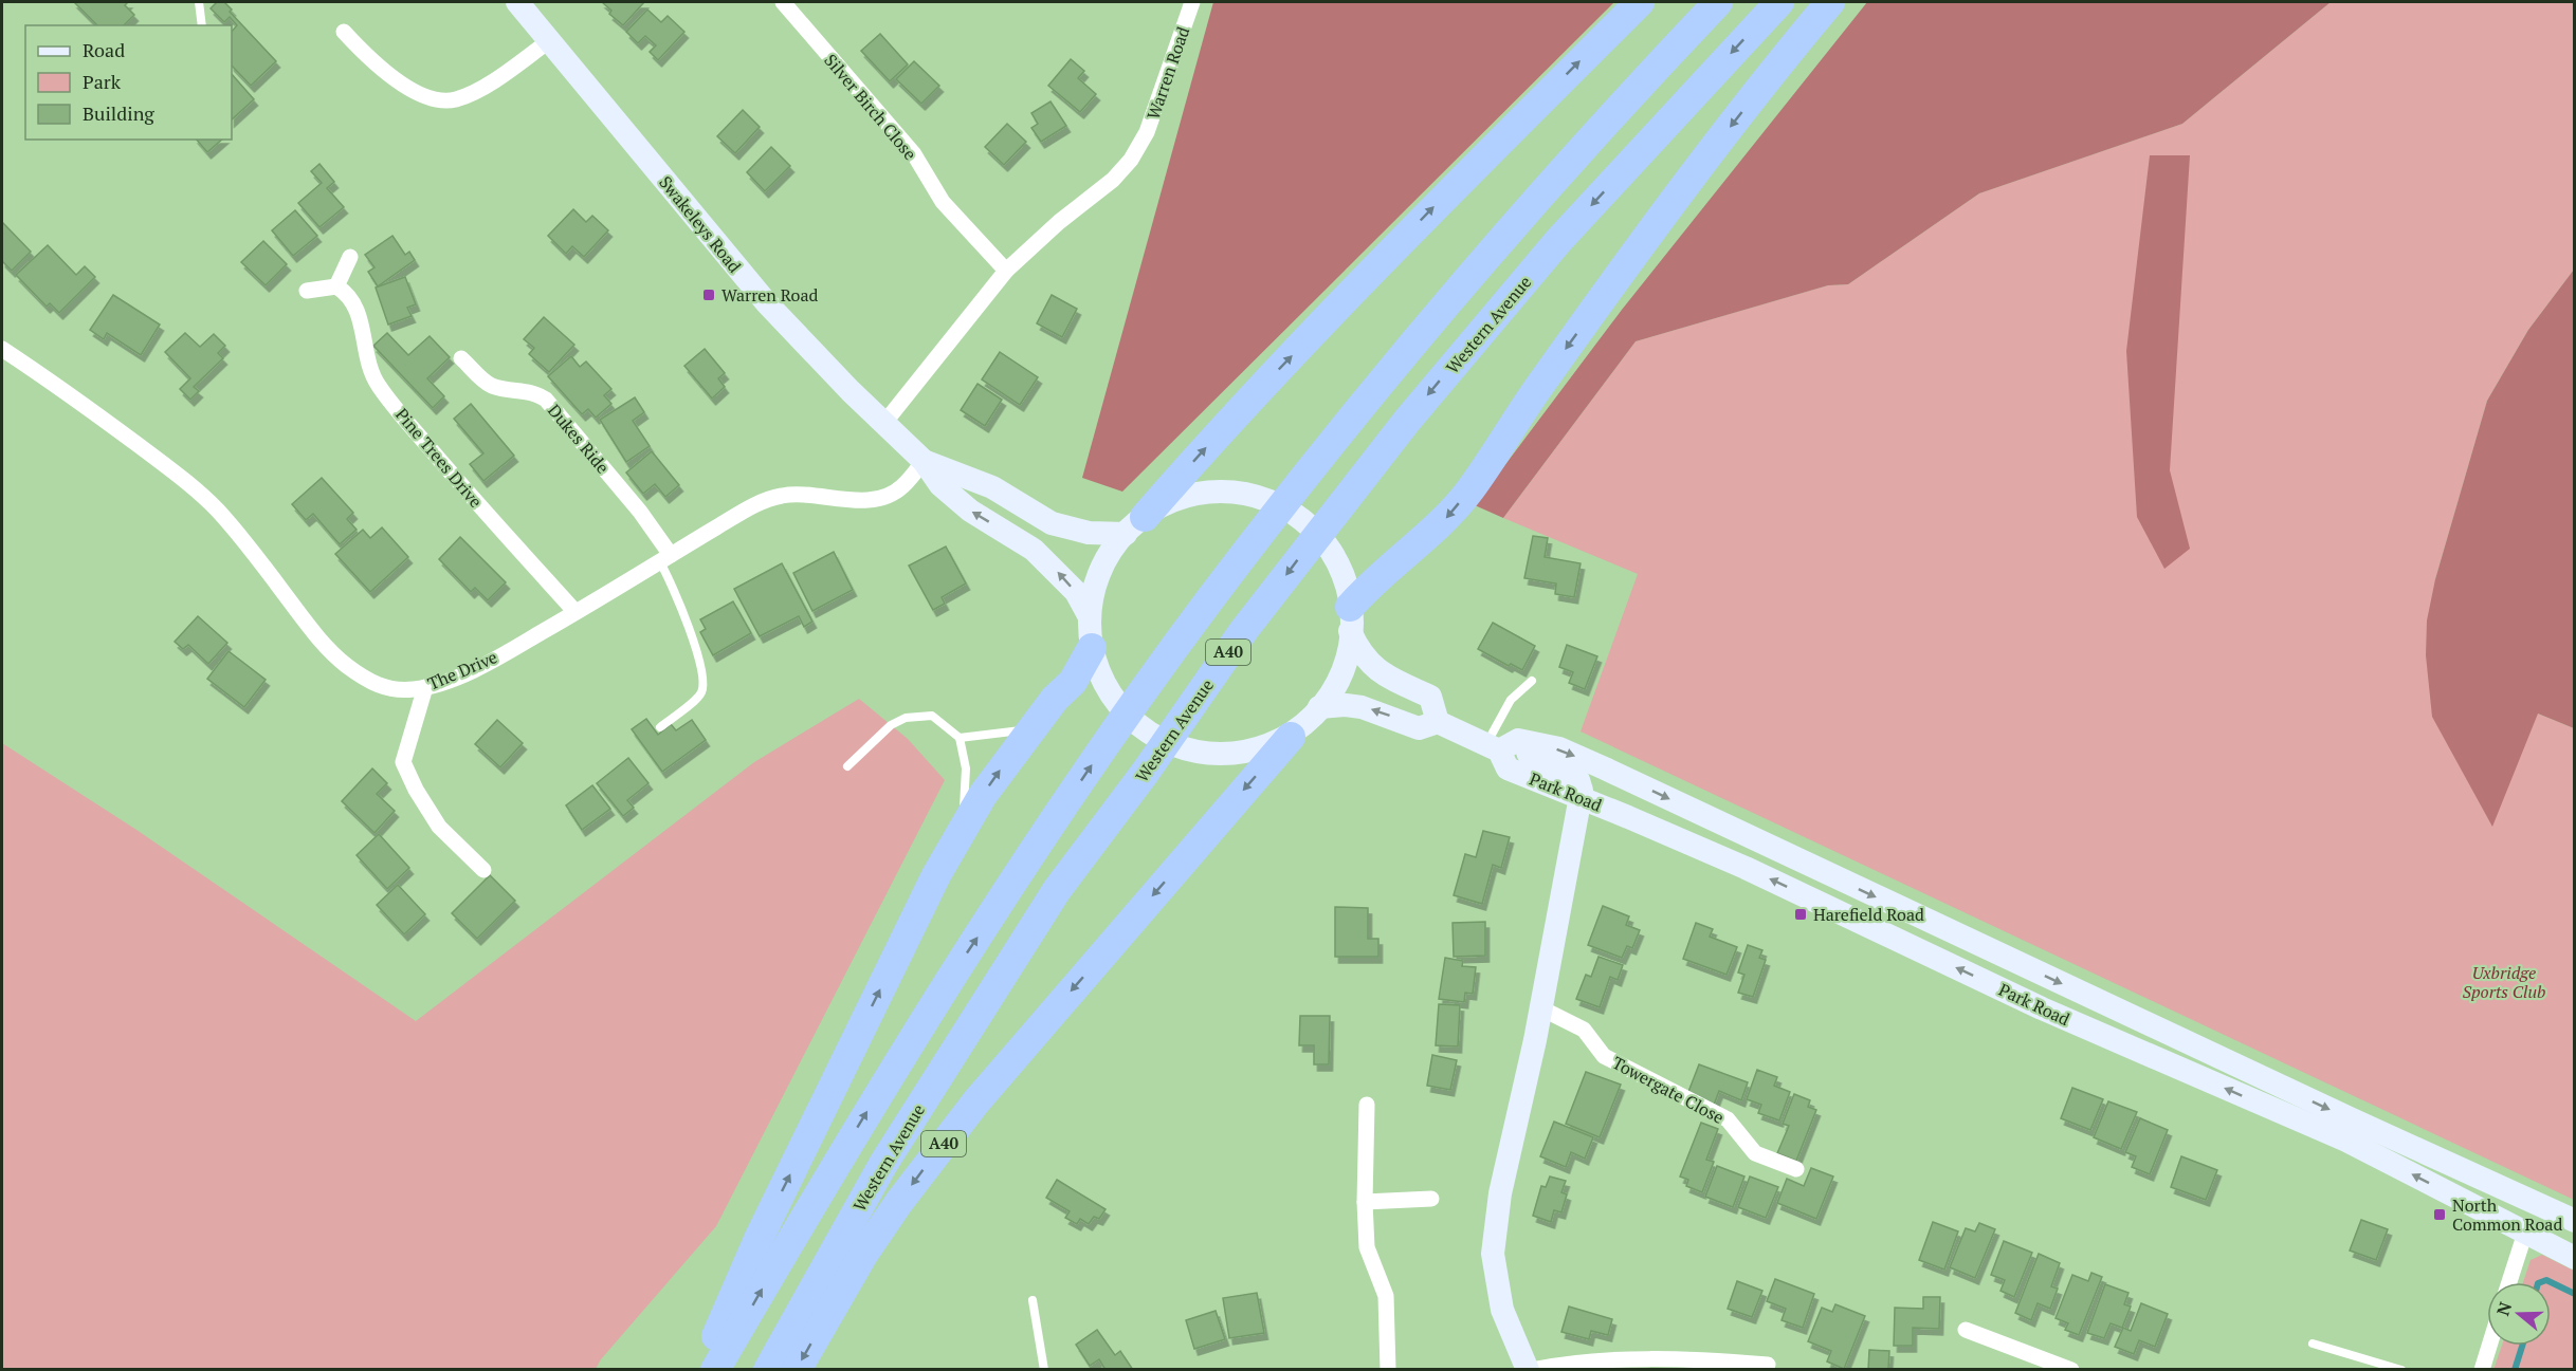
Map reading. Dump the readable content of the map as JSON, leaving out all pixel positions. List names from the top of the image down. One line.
{"streets":{"highway":["Western Avenue","A40"],"main road":["Swakeleys Road","Park Road"],"street":["Warren Road","Silver Birch Close","Dukes Ride","Pine Trees Drive","The Drive","Towergate Close"]},"crossings":[["Warren Road","Silver Birch Close"],["Warren Road","Swakeleys Road"],["Swakeleys Road","The Drive"],["Dukes Ride","The Drive"],["Pine Trees Drive","The Drive"]],"parks":["Uxbridge Sports Club"],"places":{"transit":["Warren Road","Harefield Road","North Common Road"]},"legend":["Road","Park","Building"],"north":"left"}
